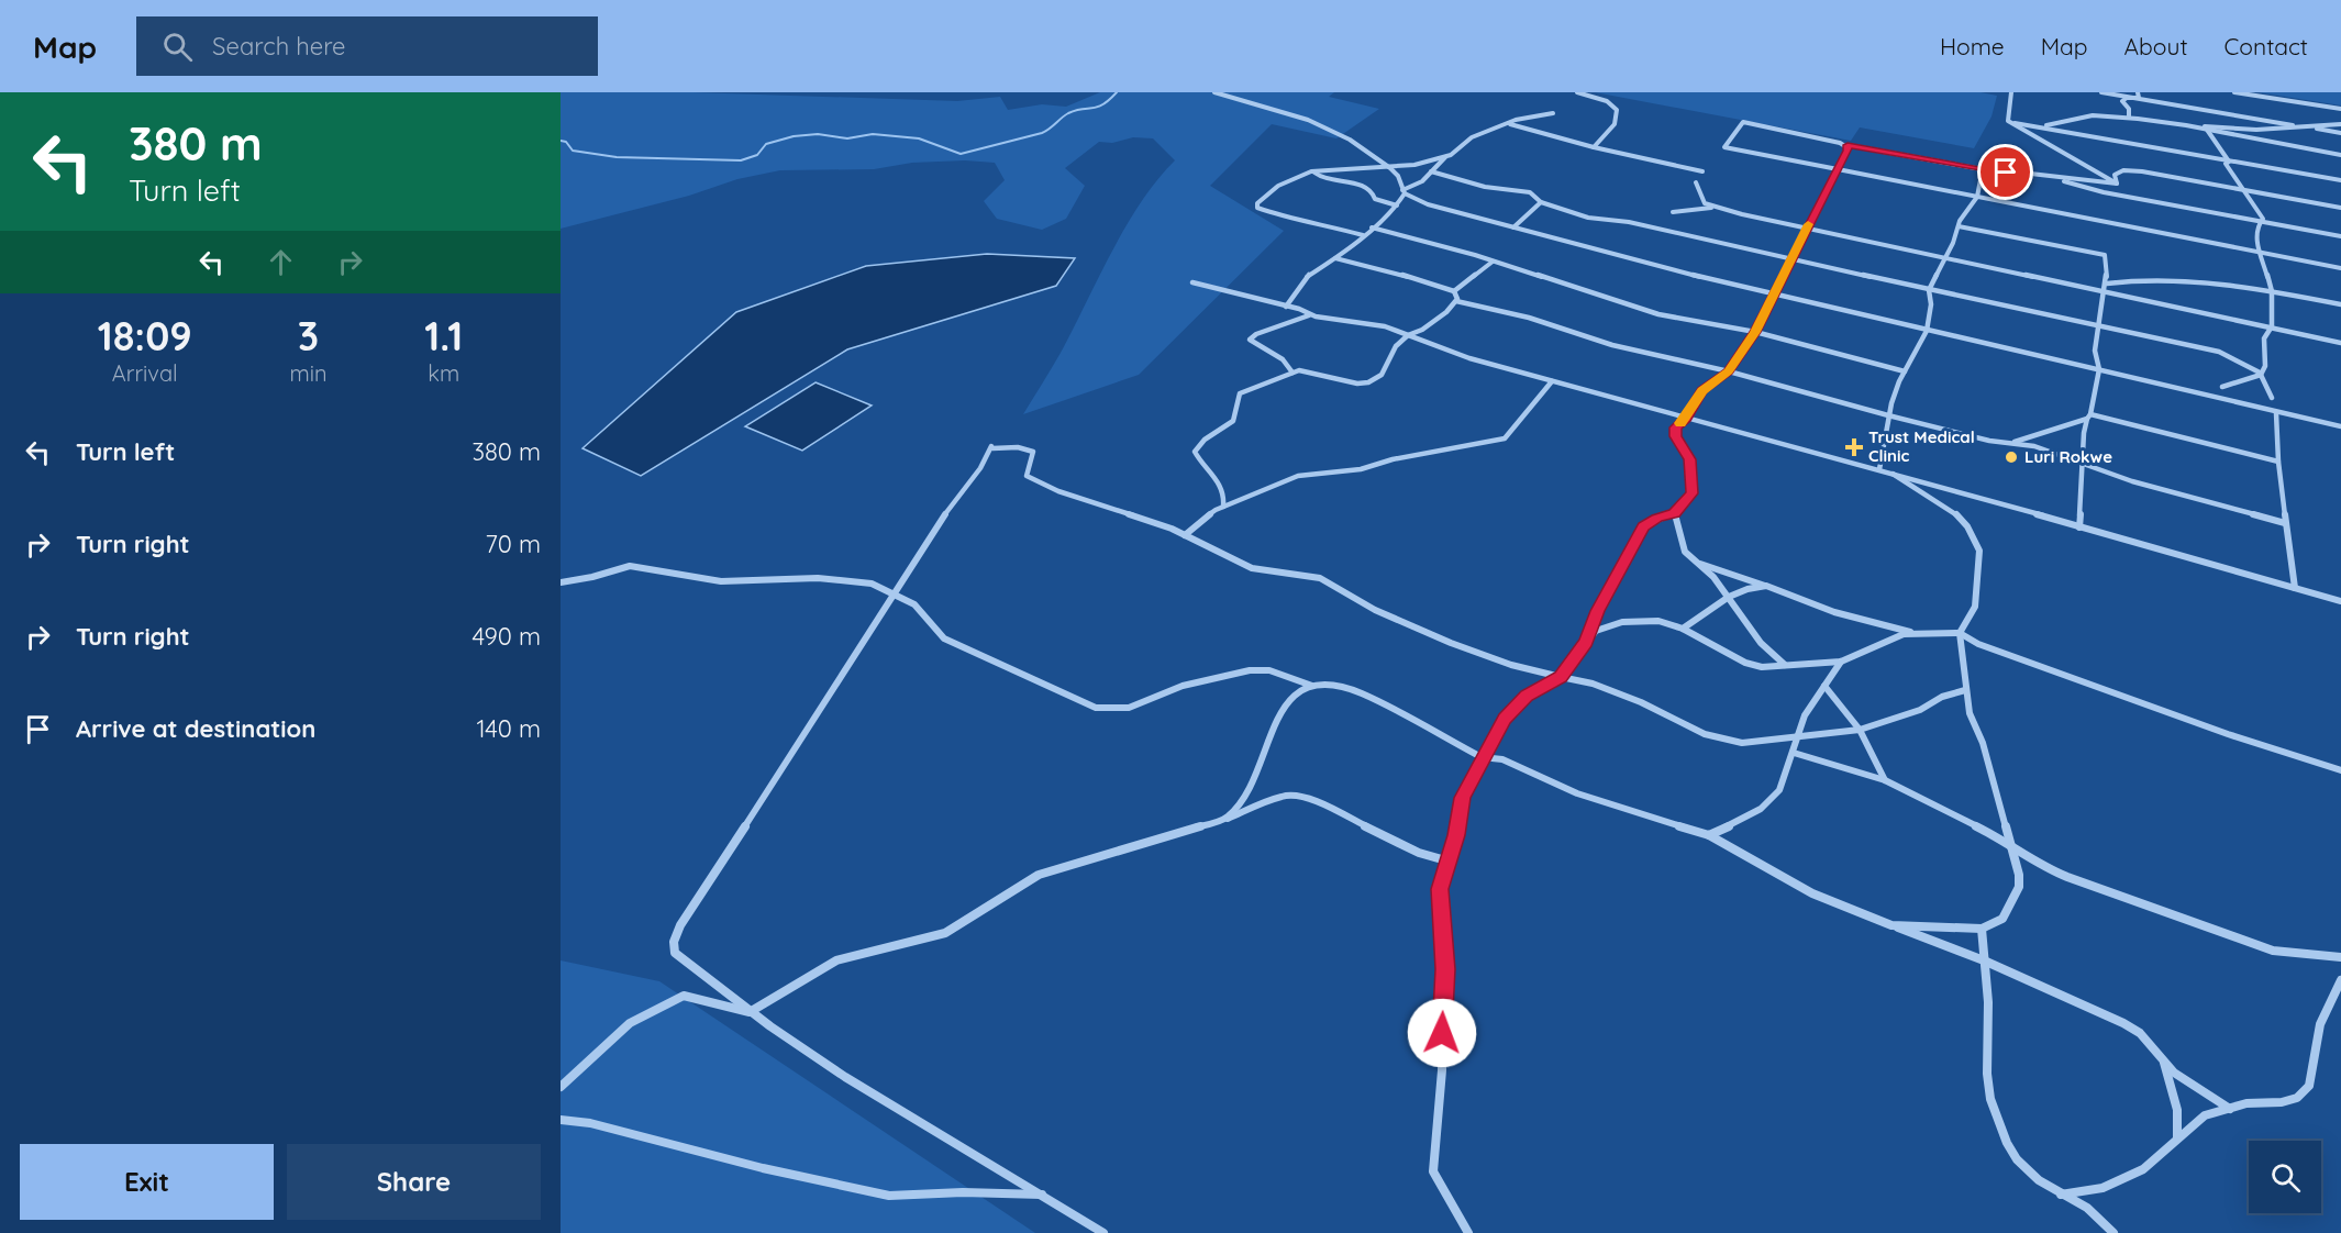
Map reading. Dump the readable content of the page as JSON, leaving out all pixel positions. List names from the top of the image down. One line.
{"places":{"health":["Trust Medical Clinic"],"other":["Luri Rokwe"]},"page":{"header":"Map","search":"Search here","nav":["Home","Map","About","Contact"],"turn":["380 m","Turn left"],"eta":["18:09","Arrival","3","min","1.1","km"],"list":[{"name":"Turn left","value":"380 m"},{"name":"Turn right","value":"70 m"},{"name":"Turn right","value":"490 m"},{"name":"Arrive at destination","value":"140 m"}],"buttons":["Exit","Share"]}}
